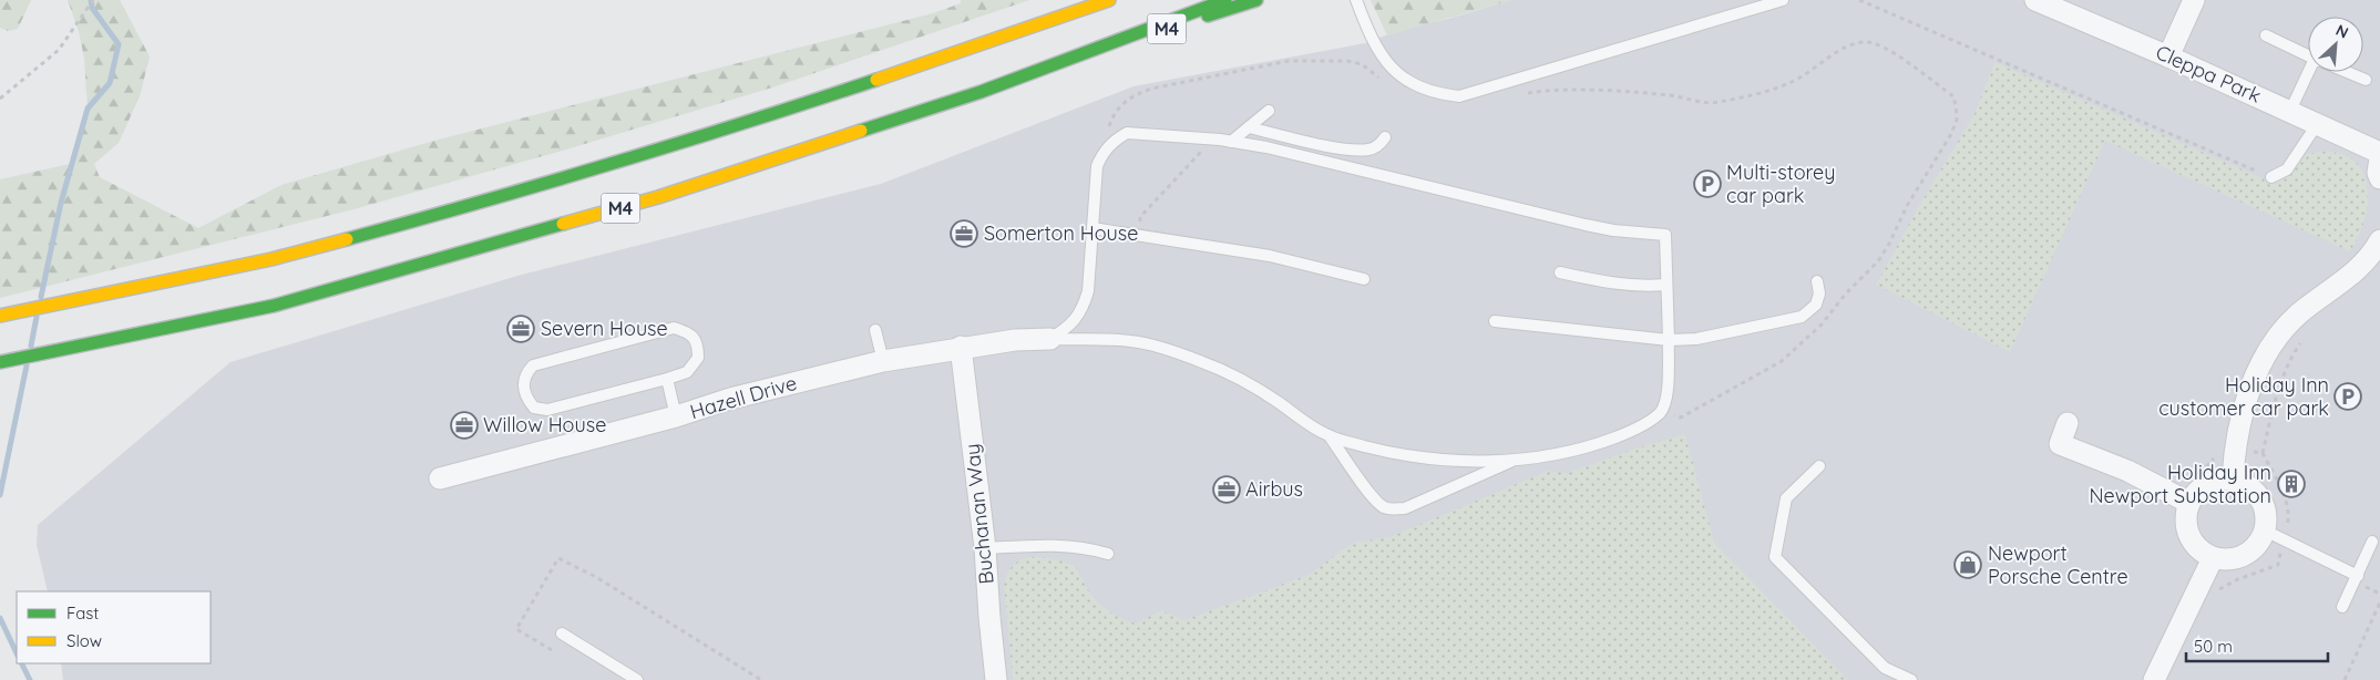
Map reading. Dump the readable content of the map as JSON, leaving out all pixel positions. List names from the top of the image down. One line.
{"streets":{"highway":["M4"],"street":["Cleppa Park","Hazell Drive","Buchanan Way"]},"crossings":[["Hazell Drive","Buchanan Way"]],"places":{"parking":["Multi-storey car park","Holiday Inn customer car park"],"office":["Somerton House","Severn House","Willow House","Airbus"],"building":["Holiday Inn Newport Substation"],"shop":["Newport Porsche Centre"]},"legend":["Fast","Slow"],"scale_bar":"50 m","north":"top right"}
